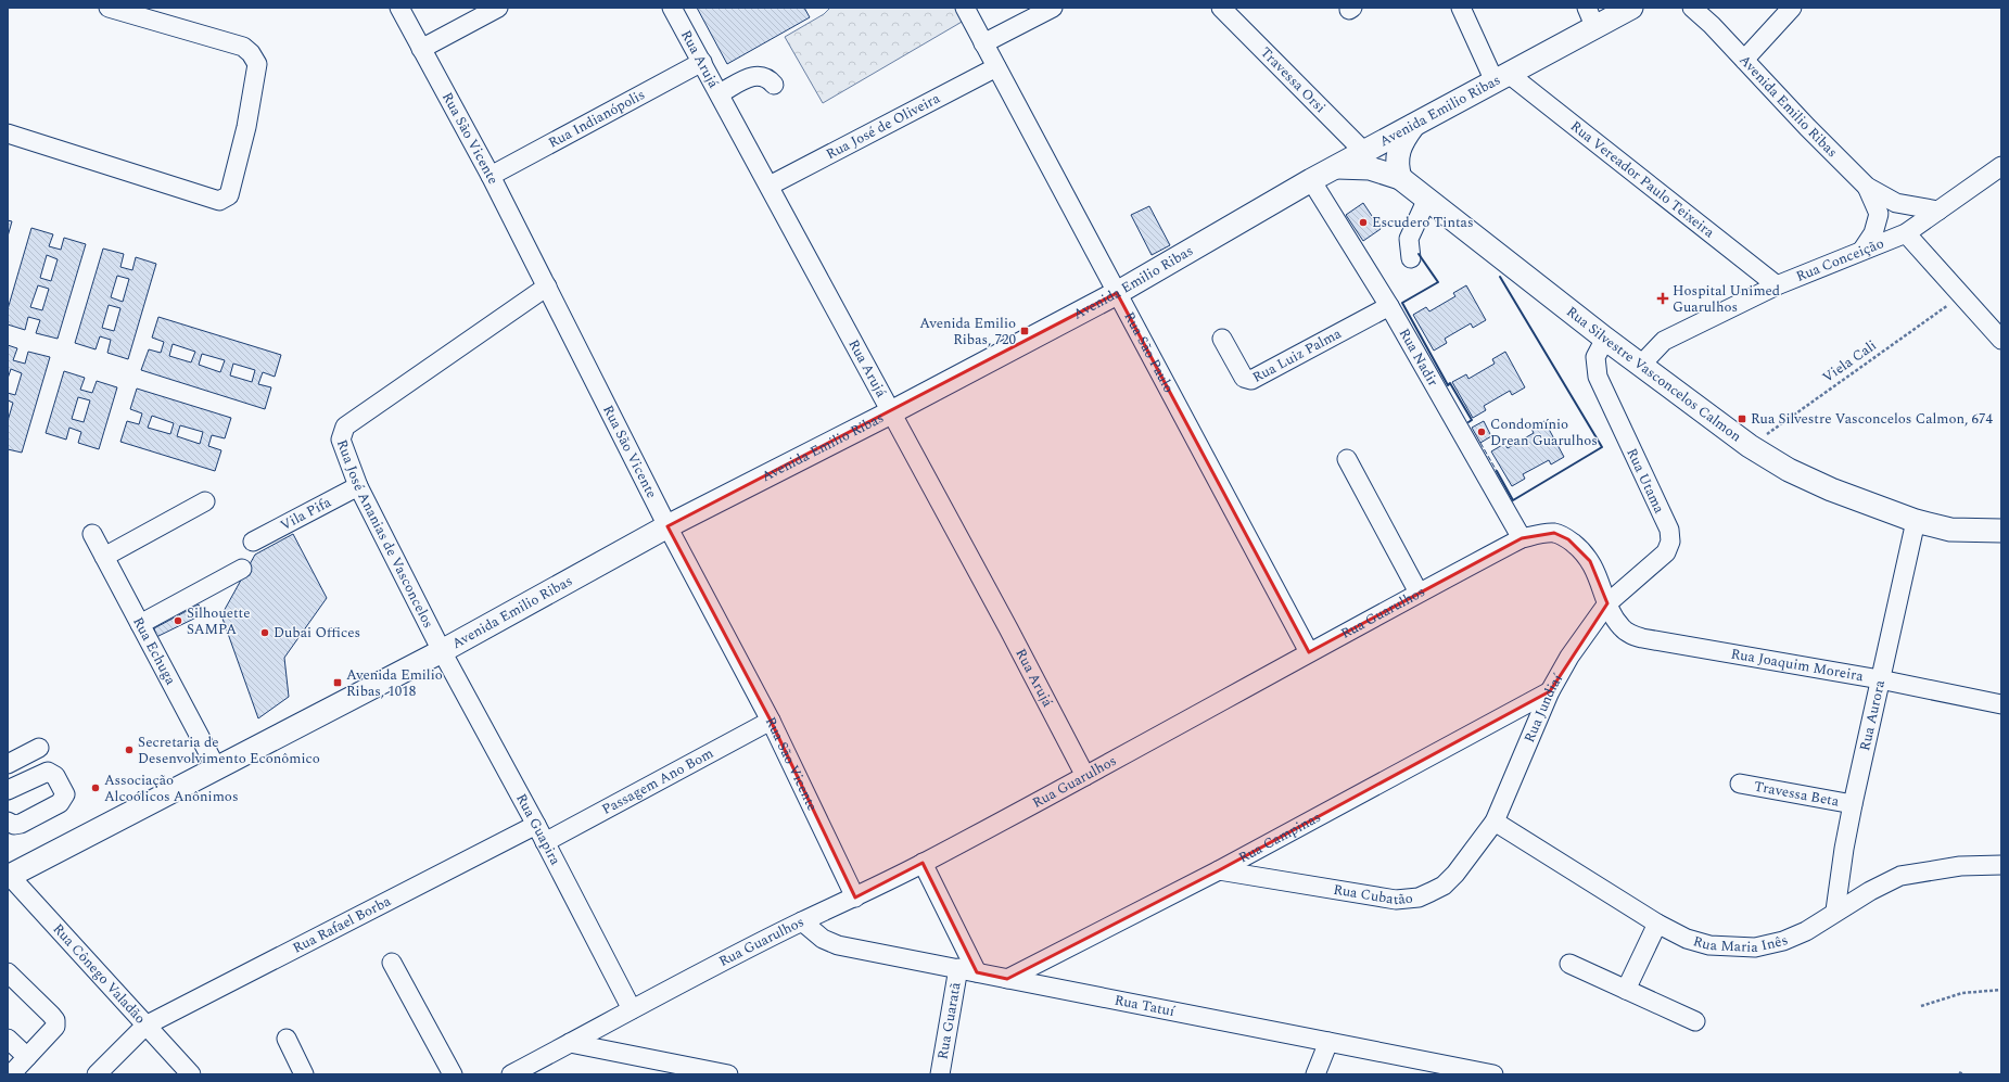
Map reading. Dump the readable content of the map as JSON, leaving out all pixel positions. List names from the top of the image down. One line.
{"streets":{"main road":["Avenida Emilio Ribas","Rua Silvestre Vasconcelos Calmon"],"street":["Rua Arujá","Travessa Orsi","Rua Indianópolis","Rua José de Oliveira","Rua São Vicente","Rua Vereador Paulo Teixeira","Rua Conceição","Rua São Paulo","Rua Luiz Palma","Rua Nadir","Rua Utama","Vila Pifa","Rua José Ananias de Vasconcelos","Rua Guarulhos","Rua Echuga","Rua Joaquim Moreira","Rua Jundiaí","Rua Aurora","Passagem Ano Bom","Travessa Beta","Rua Guapira","Rua Campinas","Rua Cubatão","Rua Rafael Borba","Rua Maria Inês","Rua Cônego Valadão","Rua Tatuí","Rua Guaratã"],"path":["Viela Cali"]},"crossings":[["Rua Arujá","Avenida Emilio Ribas"],["Rua Arujá","Rua Indianópolis"],["Rua Arujá","Rua José de Oliveira"],["Rua Arujá","Rua Guarulhos"],["Travessa Orsi","Avenida Emilio Ribas"],["Avenida Emilio Ribas","Rua São Vicente"],["Avenida Emilio Ribas","Rua Vereador Paulo Teixeira"],["Avenida Emilio Ribas","Rua Conceição"],["Avenida Emilio Ribas","Rua São Paulo"],["Avenida Emilio Ribas","Rua Nadir"],["Avenida Emilio Ribas","Rua Silvestre Vasconcelos Calmon"],["Avenida Emilio Ribas","Rua José Ananias de Vasconcelos"],["Avenida Emilio Ribas","Rua Echuga"],["Avenida Emilio Ribas","Rua Guapira"],["Avenida Emilio Ribas","Rua Cônego Valadão"],["Rua Indianópolis","Rua São Vicente"],["Rua José de Oliveira","Rua São Paulo"],["Rua São Vicente","Rua José Ananias de Vasconcelos"],["Rua São Vicente","Rua Guarulhos"],["Rua São Vicente","Passagem Ano Bom"],["Rua Vereador Paulo Teixeira","Rua Conceição"],["Rua Conceição","Rua Silvestre Vasconcelos Calmon"],["Rua São Paulo","Rua Guarulhos"],["Rua Luiz Palma","Rua Nadir"],["Rua Nadir","Rua Guarulhos"],["Viela Cali","Rua Silvestre Vasconcelos Calmon"],["Rua Silvestre Vasconcelos Calmon","Rua Utama"],["Rua Silvestre Vasconcelos Calmon","Rua Aurora"],["Rua Utama","Rua Guarulhos"],["Rua Utama","Rua Joaquim Moreira"],["Rua Utama","Rua Jundiaí"],["Vila Pifa","Rua José Ananias de Vasconcelos"],["Rua José Ananias de Vasconcelos","Rua Guapira"],["Rua Guarulhos","Rua Joaquim Moreira"],["Rua Guarulhos","Rua Jundiaí"],["Rua Guarulhos","Rua Guapira"],["Rua Guarulhos","Rua Tatuí"],["Rua Joaquim Moreira","Rua Jundiaí"],["Rua Joaquim Moreira","Rua Aurora"],["Rua Jundiaí","Rua Campinas"],["Rua Jundiaí","Rua Cubatão"],["Rua Jundiaí","Rua Maria Inês"],["Rua Aurora","Travessa Beta"],["Rua Aurora","Rua Maria Inês"],["Passagem Ano Bom","Rua Guapira"],["Rua Guapira","Rua Rafael Borba"],["Rua Campinas","Rua Cubatão"],["Rua Campinas","Rua Tatuí"],["Rua Cubatão","Rua Maria Inês"],["Rua Rafael Borba","Rua Cônego Valadão"],["Rua Tatuí","Rua Guaratã"]],"places":{"other":["Escudero Tintas","Condomínio Drean Guarulhos","Silhouette SAMPA","Dubai Offices","Secretaria de Desenvolvimento Econômico","Associação Alcoólicos Anônimos"],"health":["Hospital Unimed Guarulhos"],"transit":["Avenida Emilio Ribas, 720","Rua Silvestre Vasconcelos Calmon, 674","Avenida Emilio Ribas, 1018"]}}
